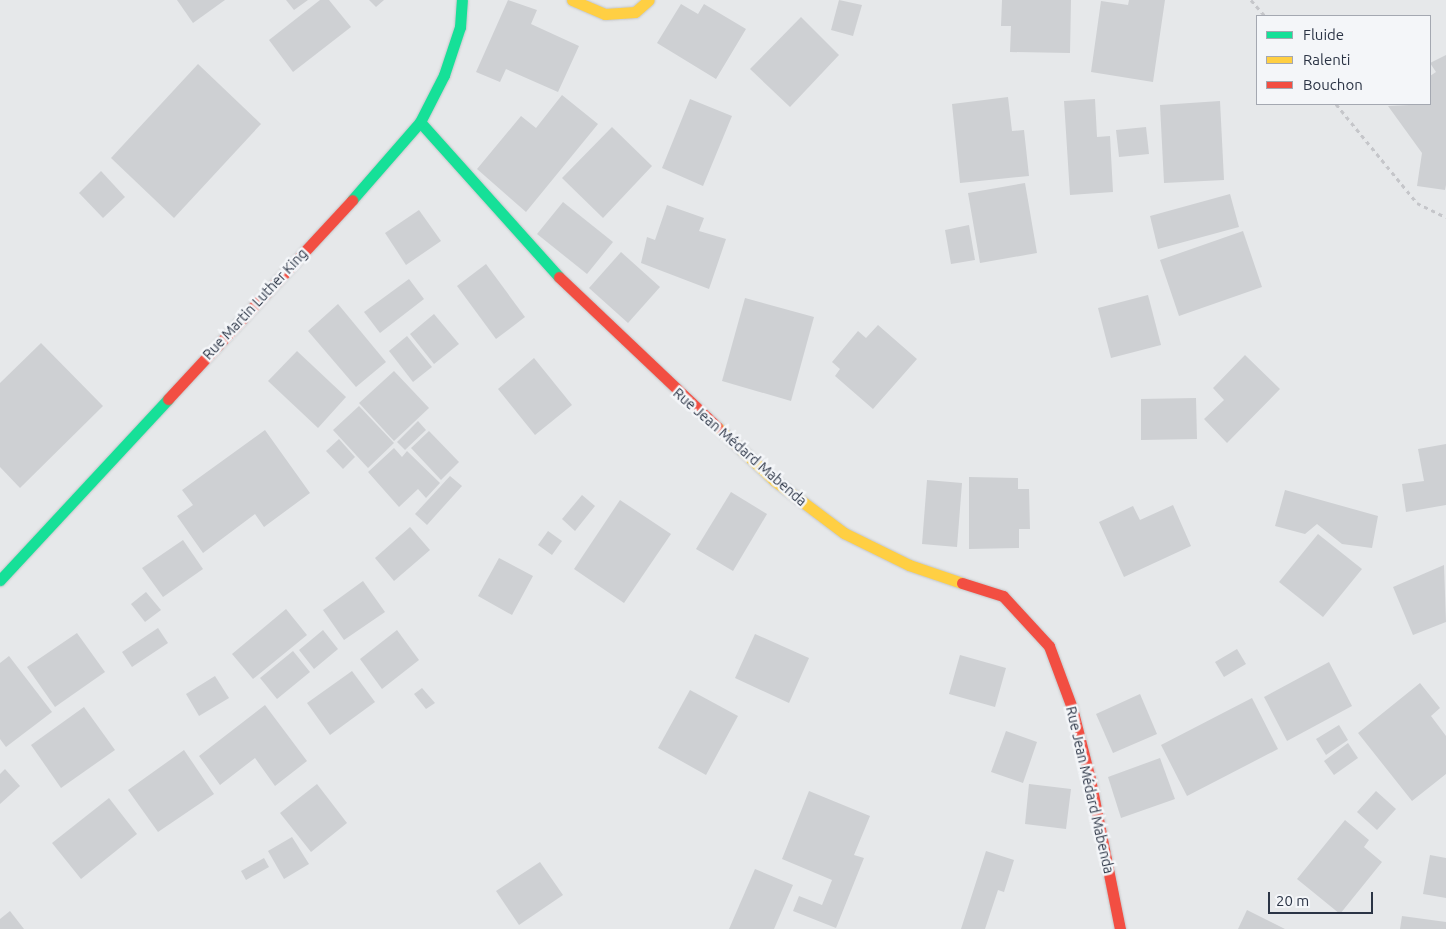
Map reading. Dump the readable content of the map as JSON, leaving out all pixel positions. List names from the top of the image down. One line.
{"streets":{"street":["Rue Martin Luther King","Rue Jean Médard Mabenda"]},"crossings":[["Rue Martin Luther King","Rue Jean Médard Mabenda"]],"legend":["Fluide","Ralenti","Bouchon"],"scale_bar":"20 m"}
